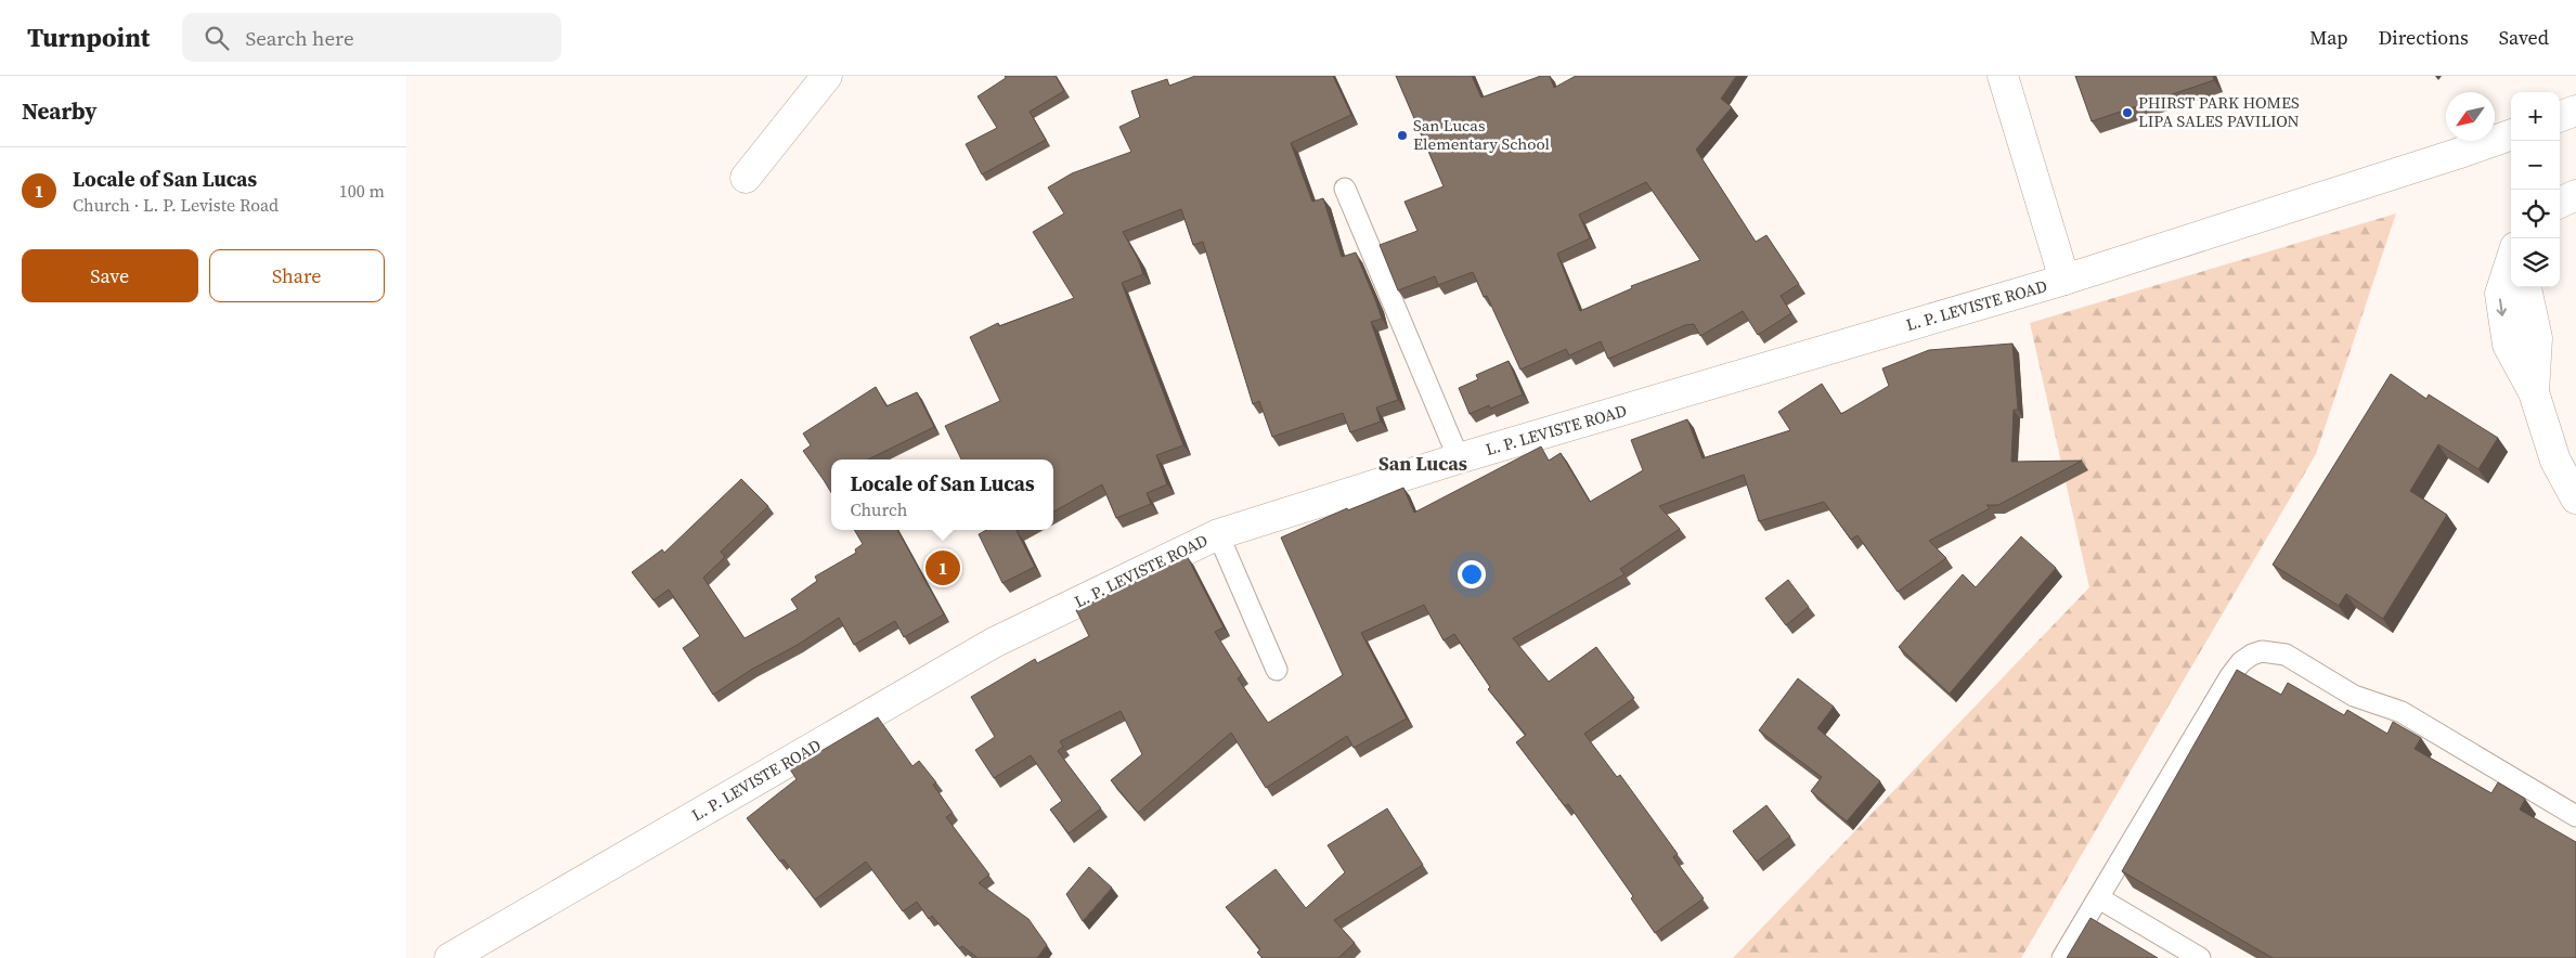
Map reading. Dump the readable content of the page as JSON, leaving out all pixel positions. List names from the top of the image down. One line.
{"streets":{"main road":["L. P. LEVISTE ROAD"]},"districts":["San Lucas"],"places":["PHIRST PARK HOMES LIPA SALES PAVILION","San Lucas Elementary School"],"north":"bottom left","page":{"header":"Turnpoint","search":"Search here","nav":["Map","Directions","Saved"],"heading":"Nearby","map_buttons":["+","−"],"list":[{"mark":"1","name":"Locale of San Lucas","note":"Church · L. P. Leviste Road","value":"100 m"}],"buttons":["Save","Share"],"popup":["Locale of San Lucas","Church"],"pins":"1"}}
